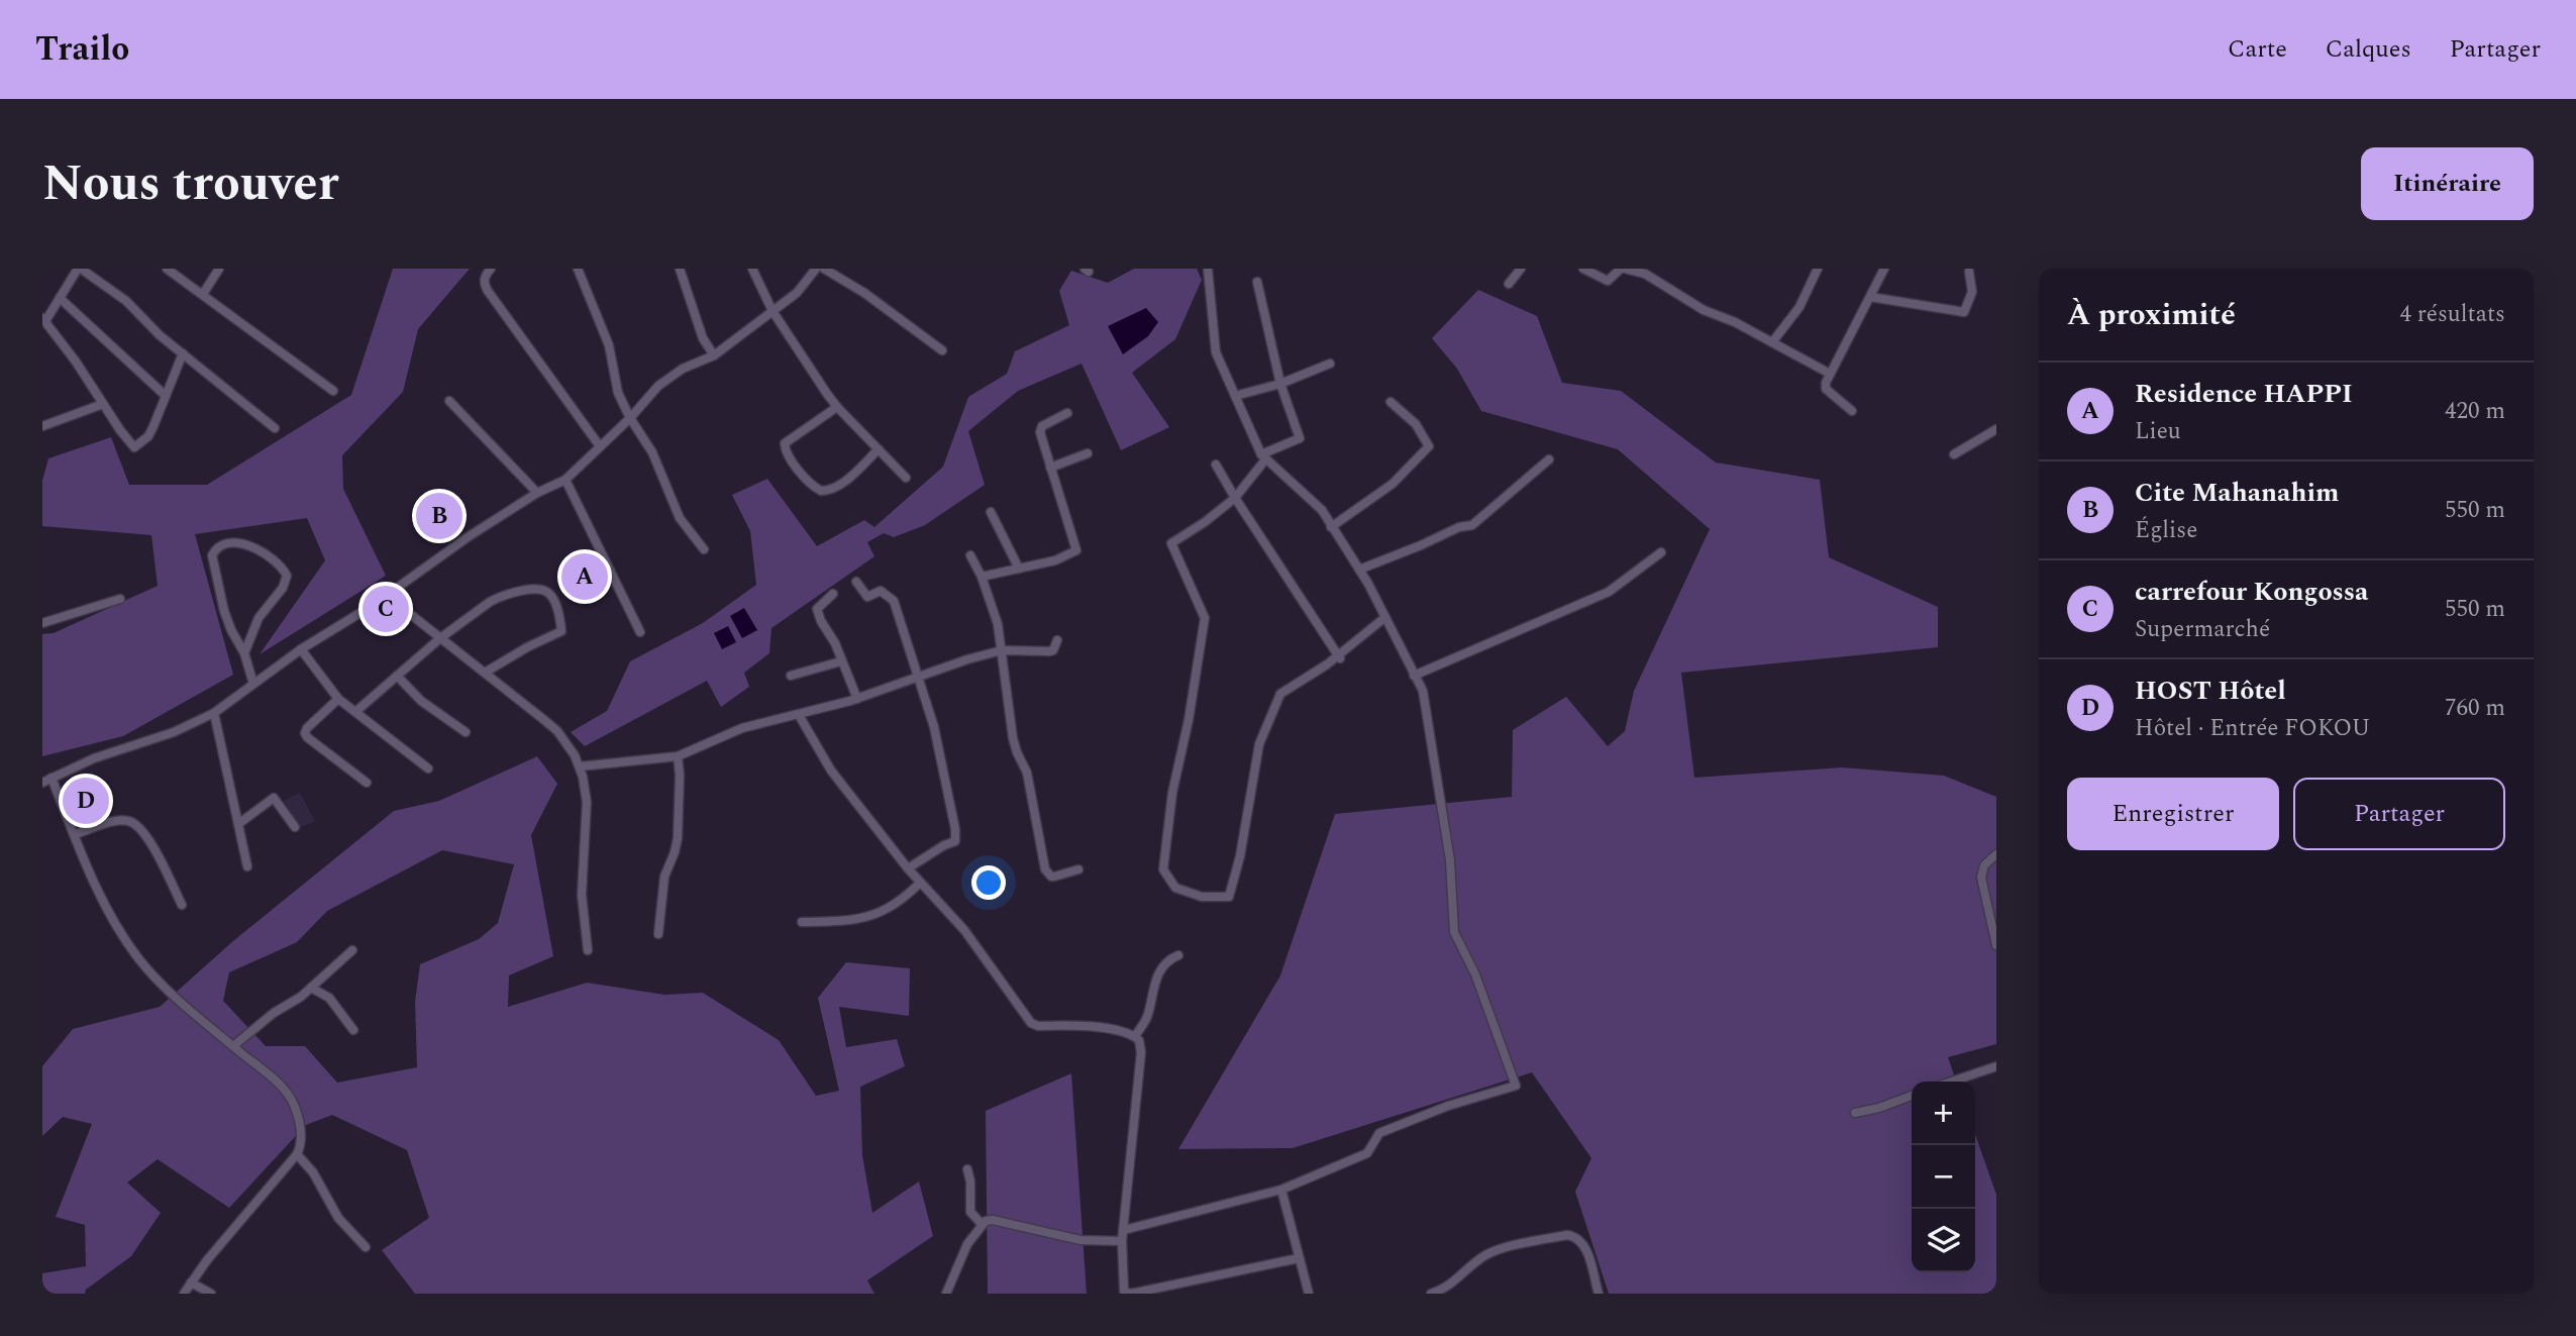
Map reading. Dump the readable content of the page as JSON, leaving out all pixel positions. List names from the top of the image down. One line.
{"page":{"header":"Trailo","nav":["Carte","Calques","Partager"],"title":"Nous trouver","buttons":["Itinéraire",["Enregistrer","Partager"]],"heading":["À proximité","4 résultats"],"list":[{"mark":"A","name":"Residence HAPPI","note":"Lieu","value":"420 m"},{"mark":"B","name":"Cite Mahanahim","note":"Église","value":"550 m"},{"mark":"C","name":"carrefour Kongossa","note":"Supermarché","value":"550 m"},{"mark":"D","name":"HOST Hôtel","note":"Hôtel · Entrée FOKOU","value":"760 m"}],"pins":["B","A","C","D"],"map_buttons":["+","−"]}}
